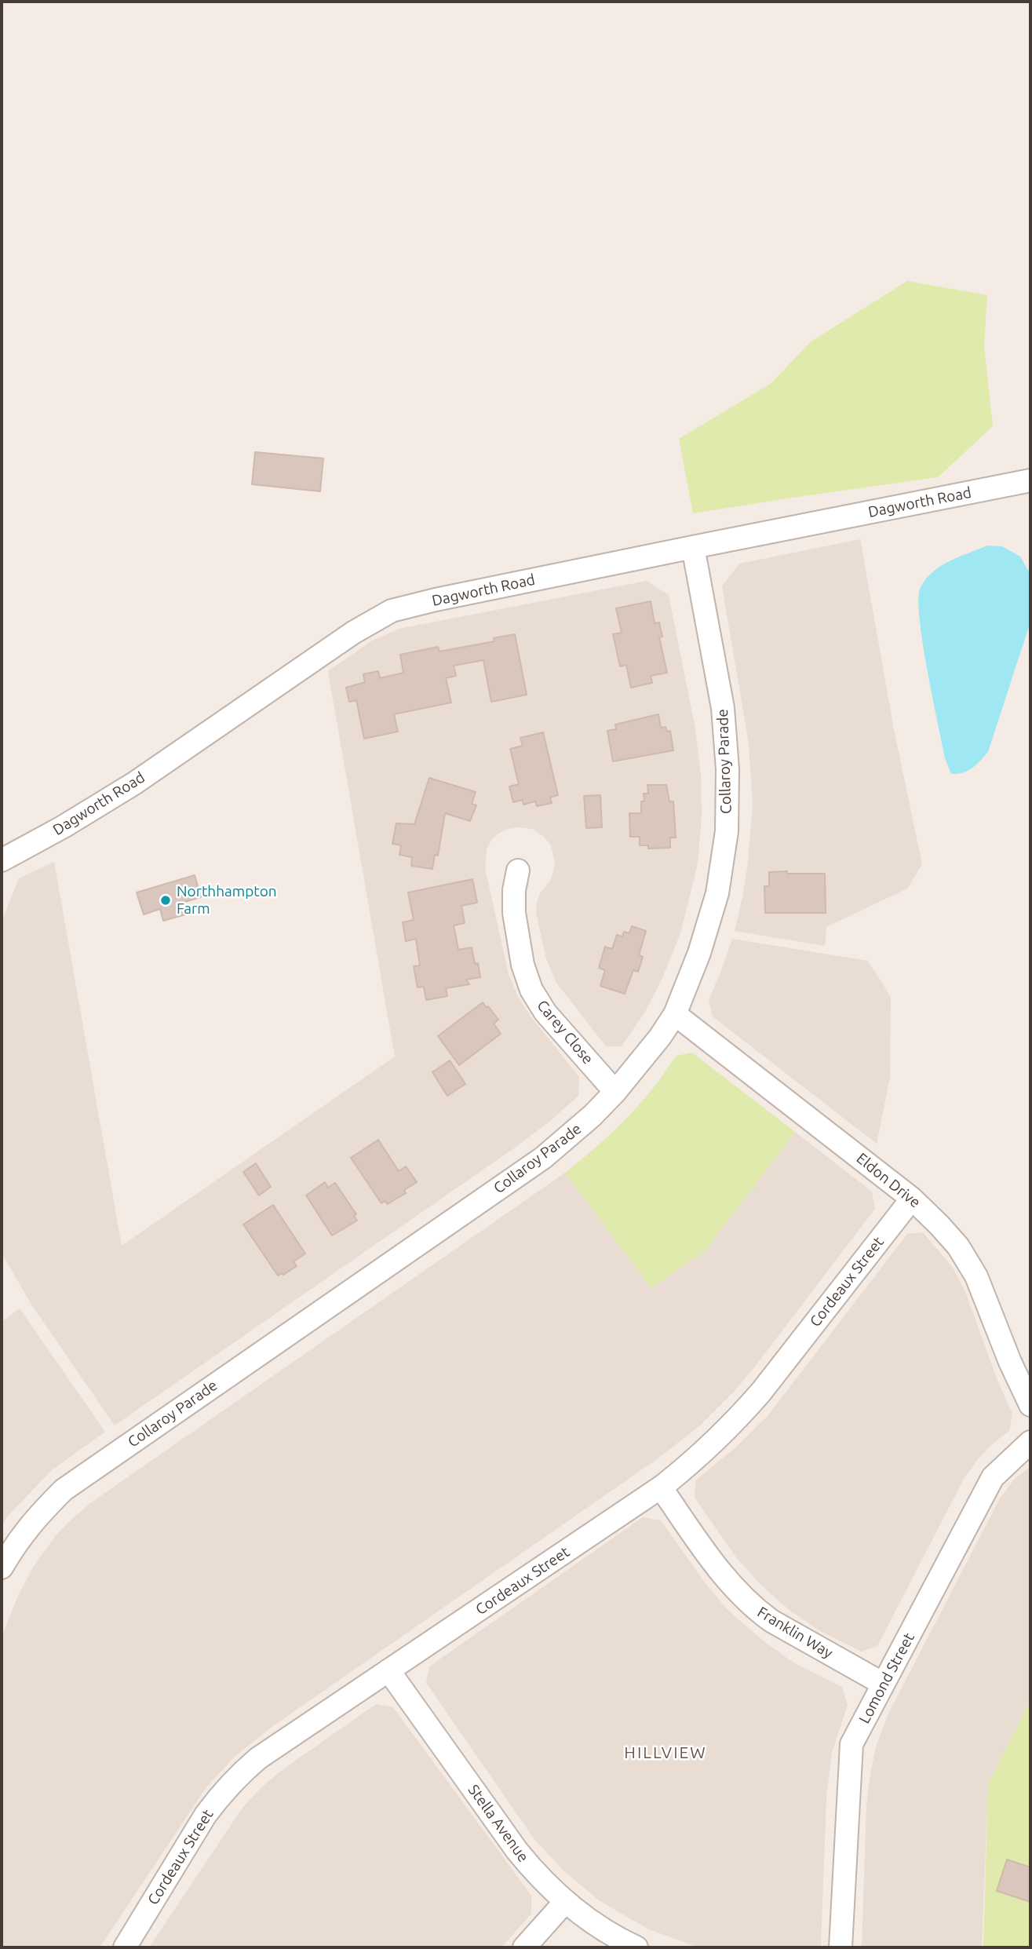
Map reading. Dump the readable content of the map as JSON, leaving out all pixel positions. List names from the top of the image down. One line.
{"streets":{"street":["Dagworth Road","Collaroy Parade","Carey Close","Eldon Drive","Cordeaux Street","Franklin Way","Lomond Street","Stella Avenue"]},"crossings":[["Dagworth Road","Collaroy Parade"],["Collaroy Parade","Carey Close"],["Collaroy Parade","Eldon Drive"],["Eldon Drive","Cordeaux Street"],["Cordeaux Street","Franklin Way"],["Cordeaux Street","Stella Avenue"],["Franklin Way","Lomond Street"]],"districts":["HILLVIEW"],"places":["Northhampton Farm"]}
